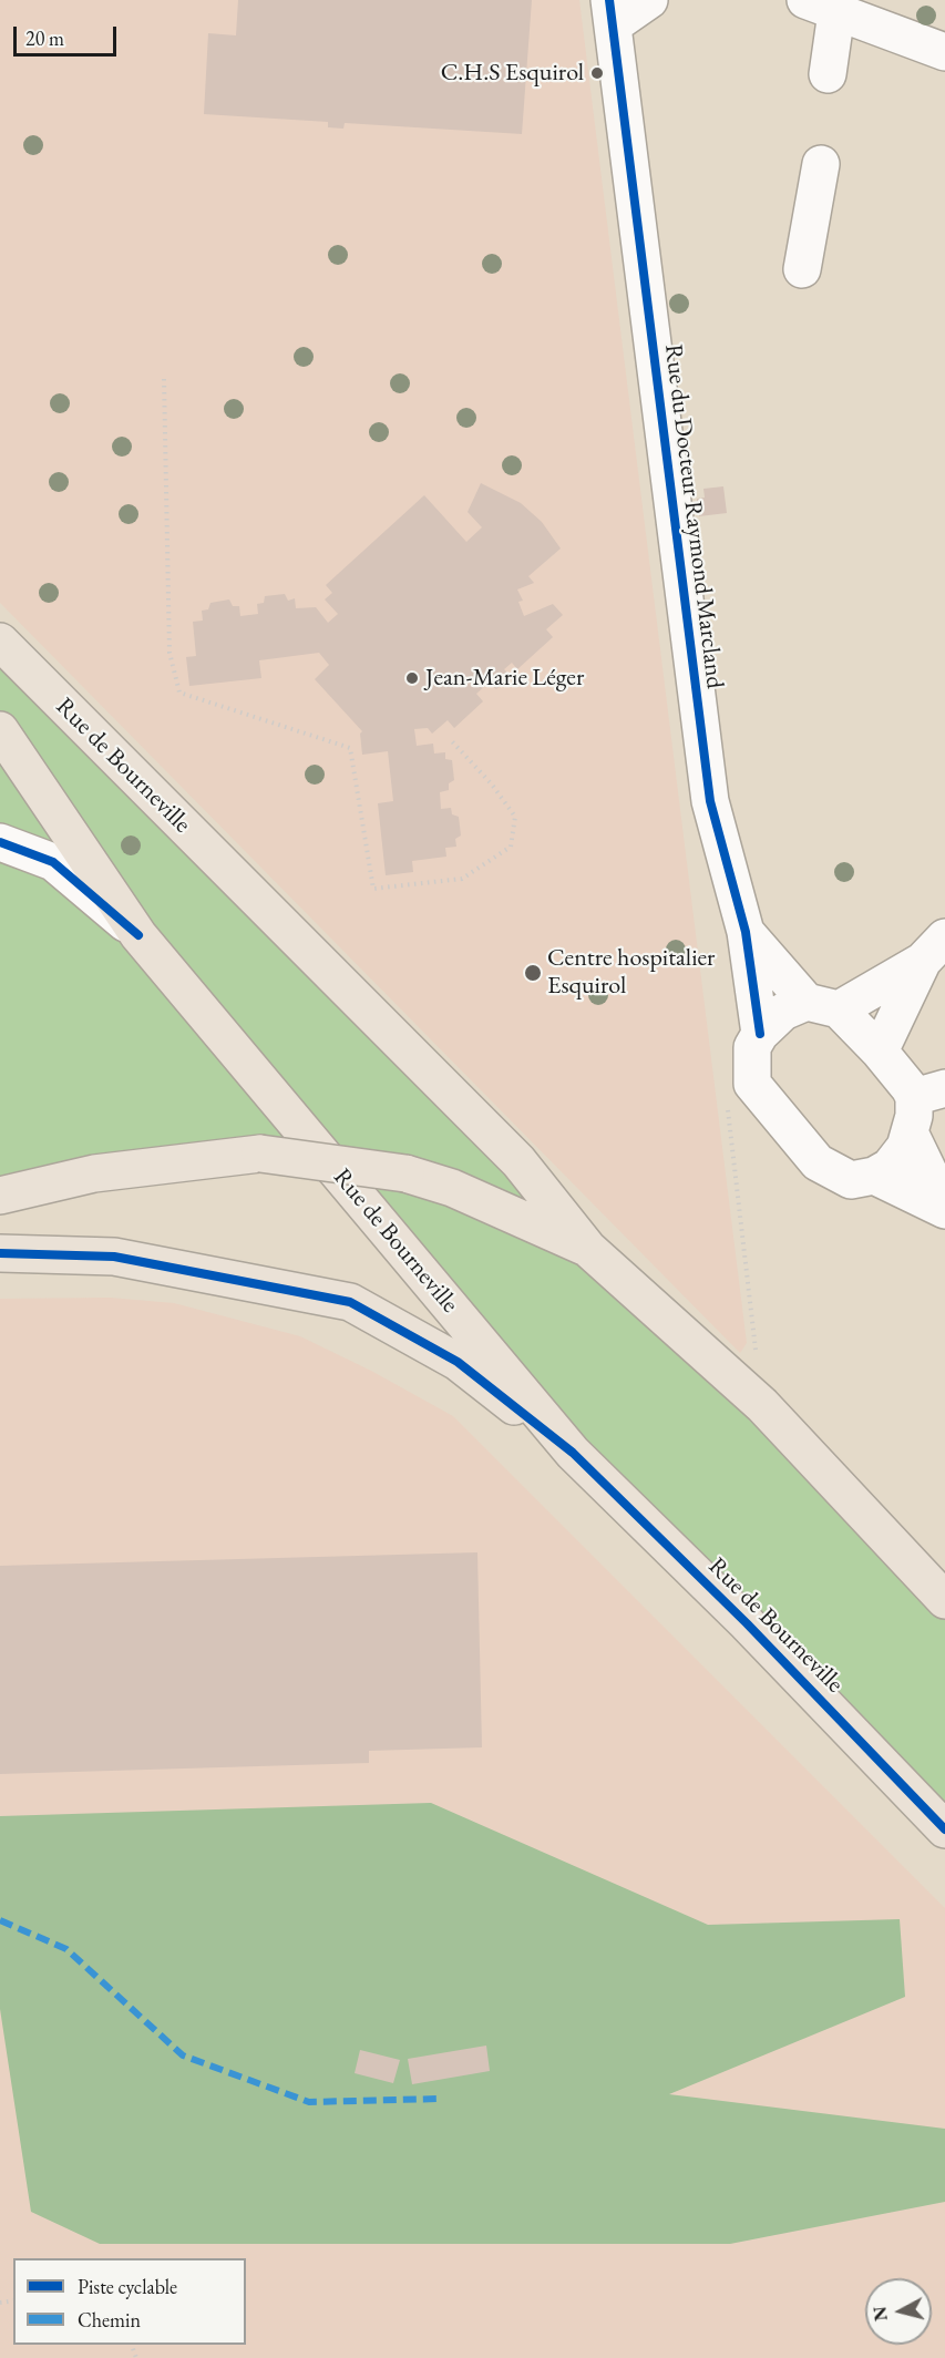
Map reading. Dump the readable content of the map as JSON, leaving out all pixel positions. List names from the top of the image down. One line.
{"streets":{"main road":["Rue de Bourneville"],"street":["Rue du Docteur Raymond Marcland"]},"places":["C.H.S Esquirol","Jean-Marie Léger","Centre hospitalier Esquirol"],"legend":["Piste cyclable","Chemin"],"scale_bar":"20 m","north":"left"}
